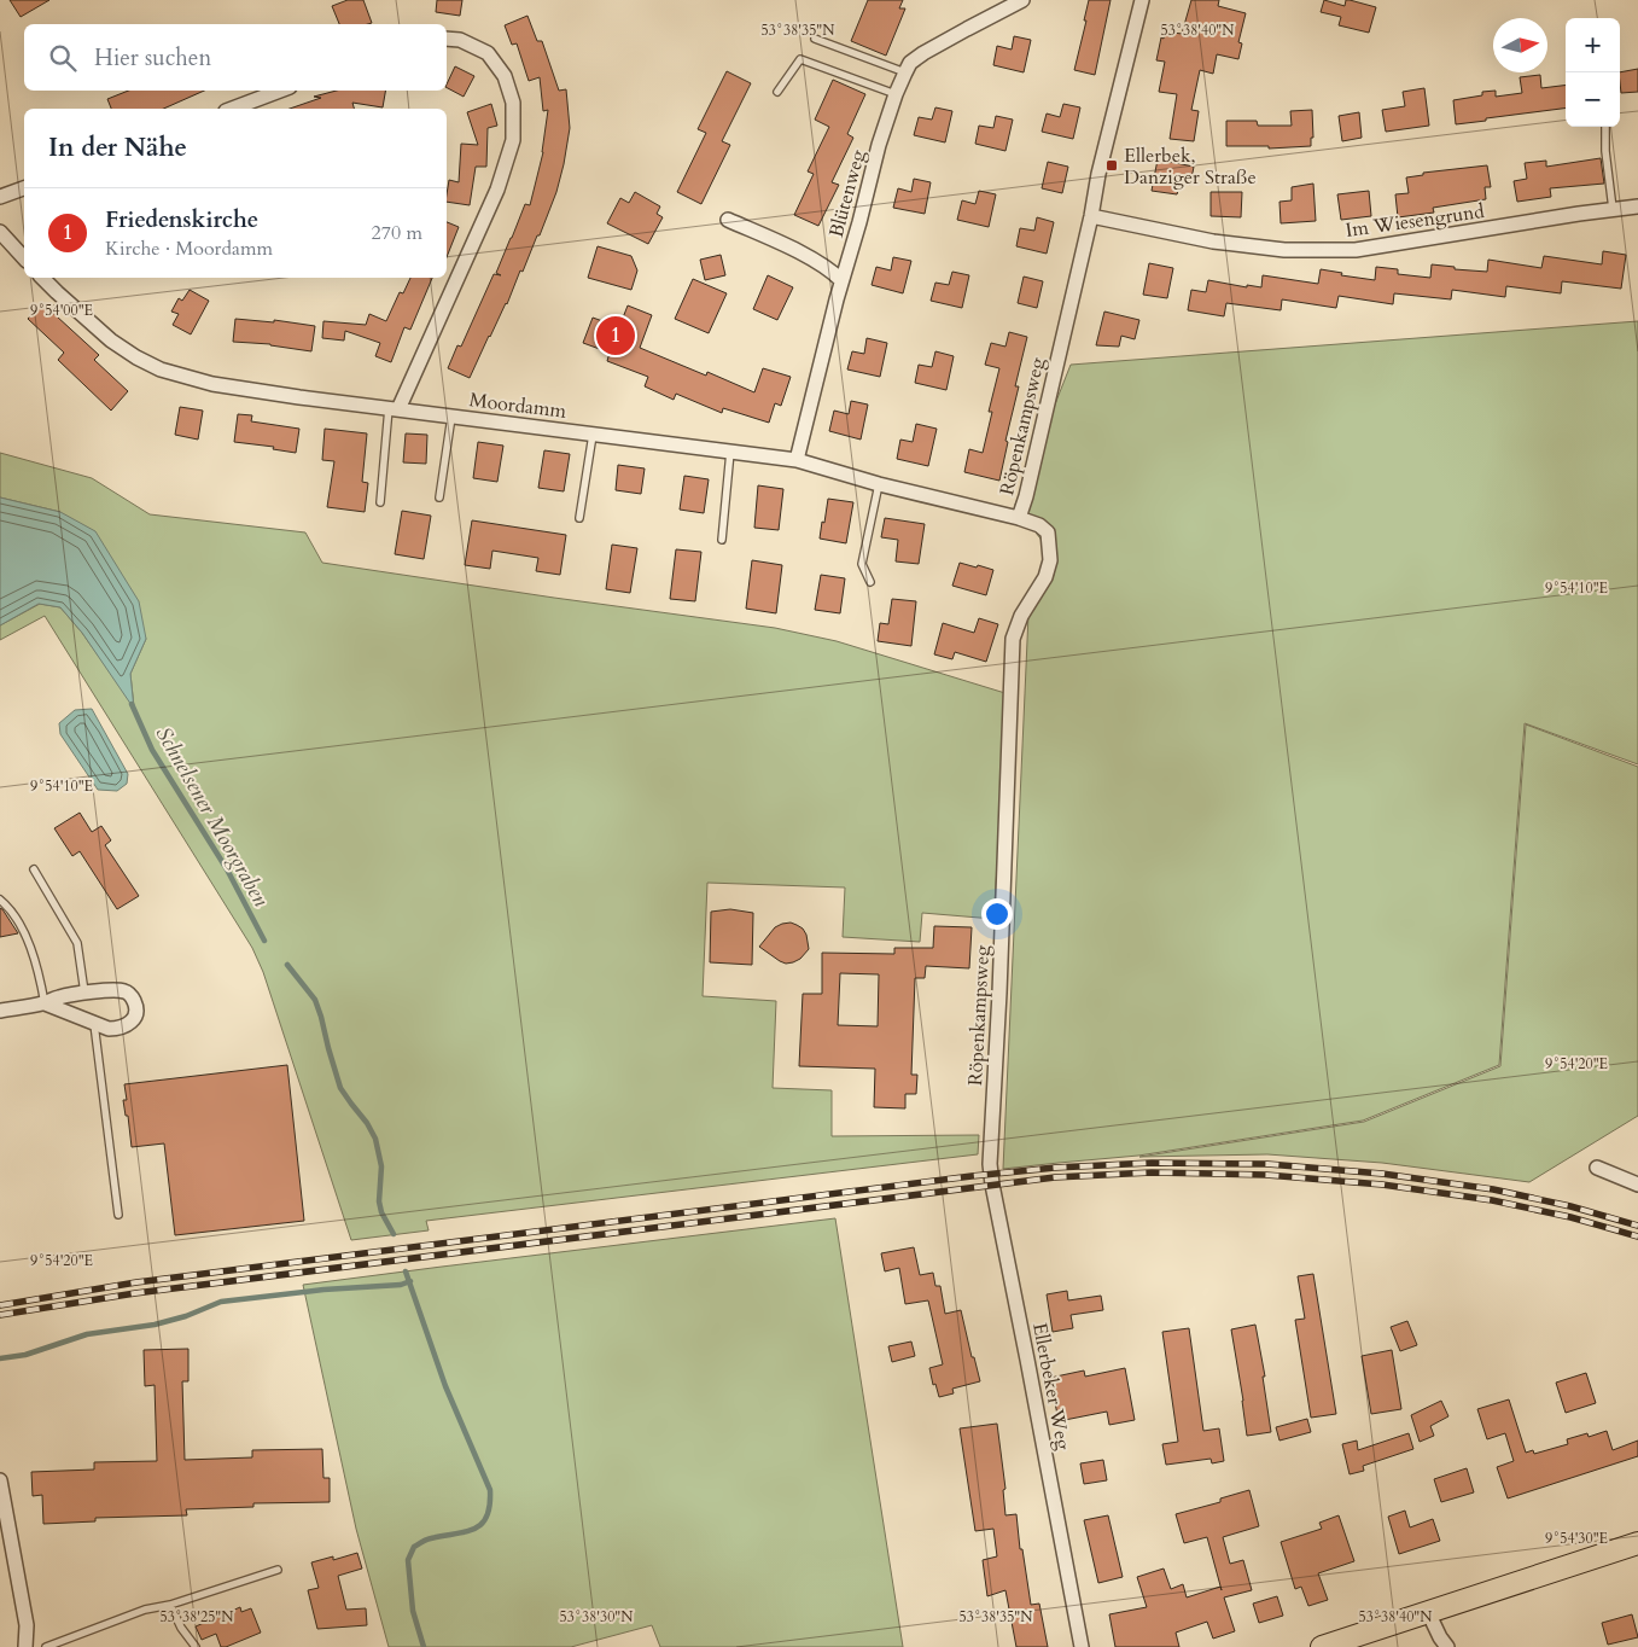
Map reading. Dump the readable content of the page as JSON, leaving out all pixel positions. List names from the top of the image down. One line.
{"streets":{"street":["Blütenweg","Im Wiesengrund","Moordamm","Röpenkampsweg","Ellerbeker Weg"]},"crossings":[["Blütenweg","Moordamm"],["Im Wiesengrund","Röpenkampsweg"],["Moordamm","Röpenkampsweg"],["Röpenkampsweg","Ellerbeker Weg"]],"water":["Schnelsener Moorgraben"],"places":{"transit":["Ellerbek, Danziger Straße"]},"north":"right","page":{"map_buttons":["+","−"],"search":"Hier suchen","heading":"In der Nähe","list":[{"mark":"1","name":"Friedenskirche","note":"Kirche · Moordamm","value":"270 m"}],"pins":"1"},"coordinates":["53°38'35\"N","53°38'40\"N","9°54'00\"E","9°54'10\"E","9°54'20\"E","9°54'30\"E","53°38'25\"N","53°38'30\"N"]}
